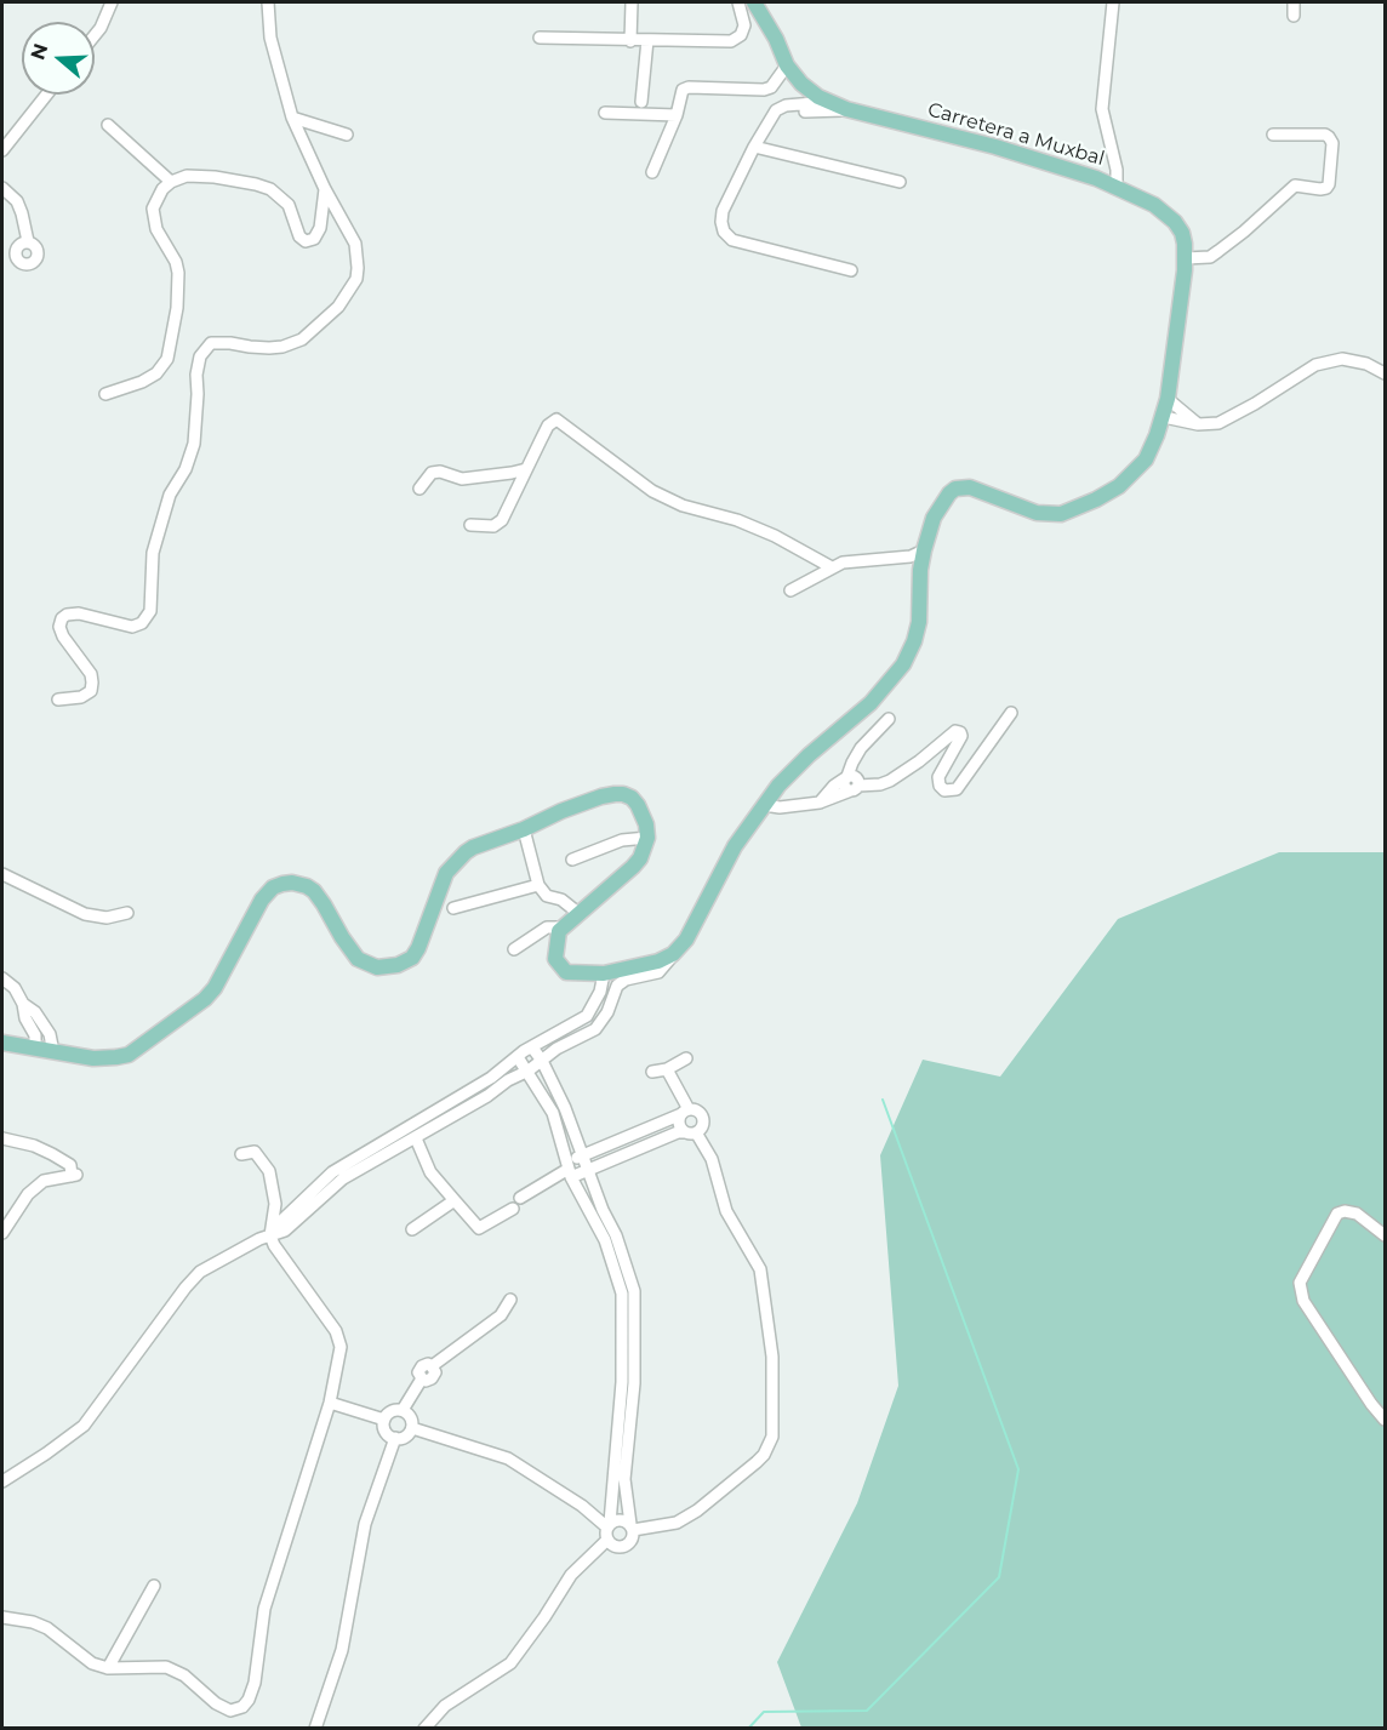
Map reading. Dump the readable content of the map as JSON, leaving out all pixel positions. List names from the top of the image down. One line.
{"streets":{"main road":["Carretera a Muxbal"]},"north":"left"}
